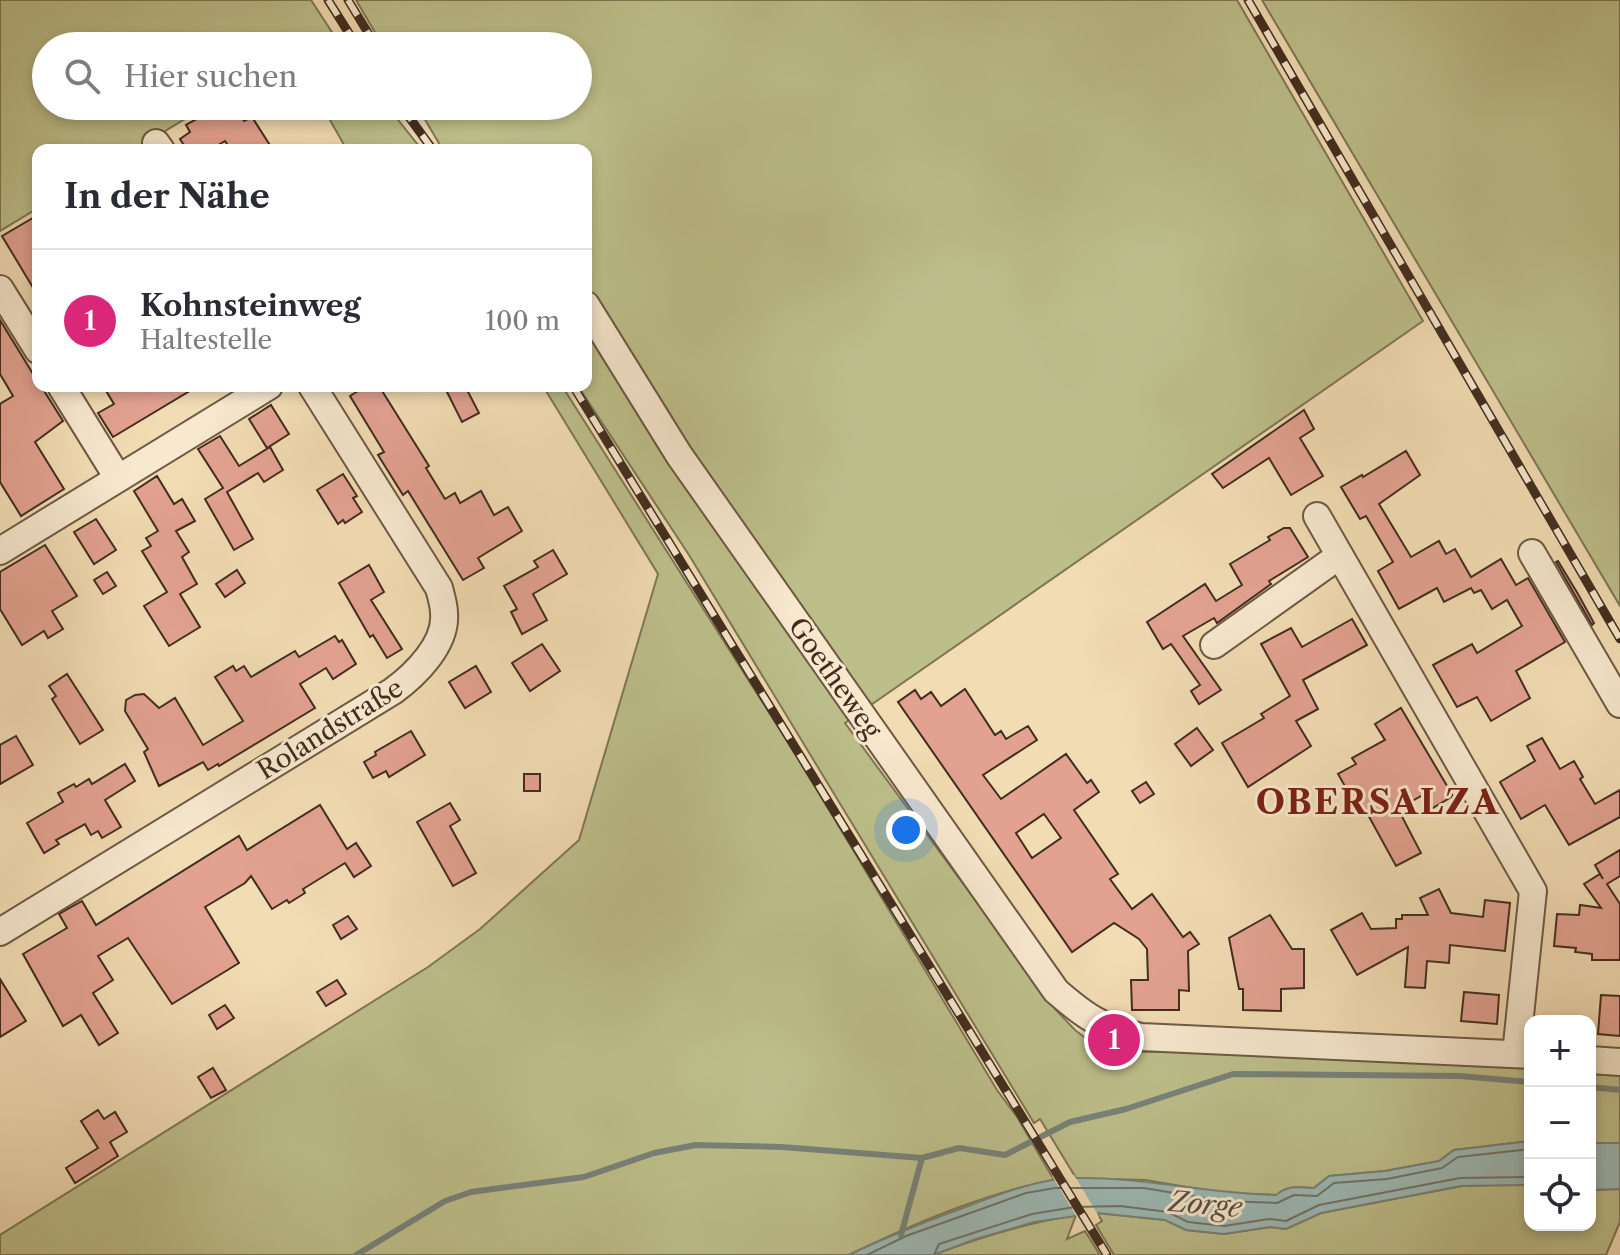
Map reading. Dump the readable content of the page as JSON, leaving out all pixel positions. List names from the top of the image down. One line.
{"streets":{"street":["Goetheweg","Rolandstraße"]},"districts":["OBERSALZA"],"water":["Zorge"],"page":{"search":"Hier suchen","heading":"In der Nähe","list":[{"mark":"1","name":"Kohnsteinweg","note":"Haltestelle","value":"100 m"}],"pins":"1","map_buttons":["+","−"]}}
